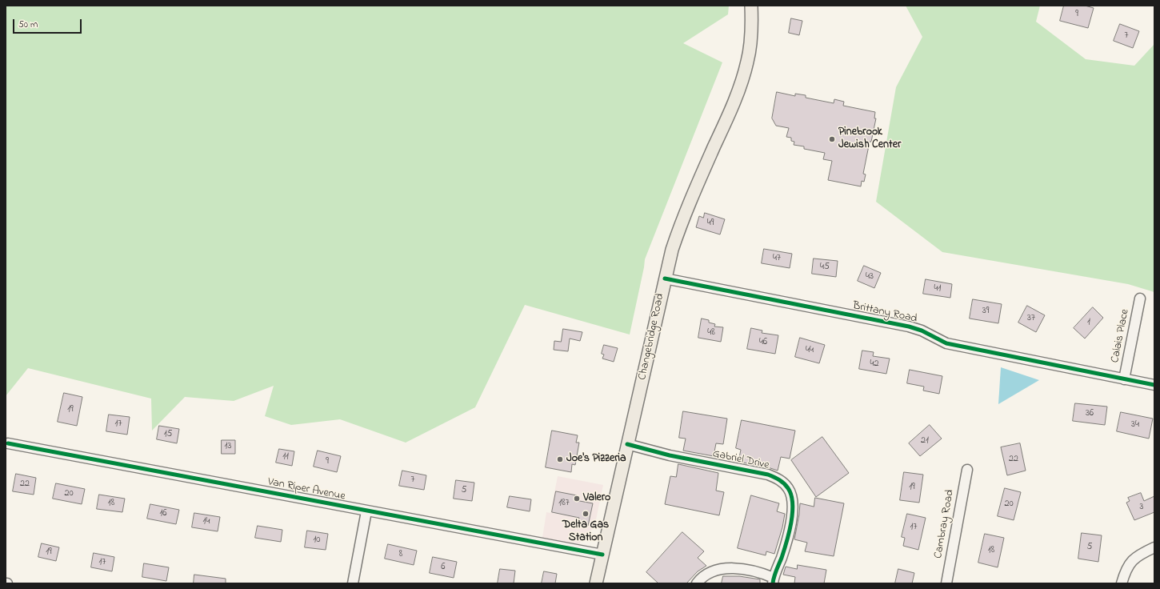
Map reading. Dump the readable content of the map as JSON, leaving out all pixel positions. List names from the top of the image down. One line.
{"streets":{"main road":["Changebridge Road"],"street":["Brittany Road","Calais Place","Gabriel Drive","Van Riper Avenue","Cambray Road"]},"crossings":[["Brittany Road","Calais Place"],["Brittany Road","Changebridge Road"],["Changebridge Road","Gabriel Drive"],["Changebridge Road","Van Riper Avenue"]],"places":["Pinebrook Jewish Center","Joe's Pizzeria","Valero","Delta Gas Station"],"house_numbers":["9","7","49","47","45","43","41","39","37","1","48","46","44","42","19","36","17","34","15","21","13","11","22","9","7","22","19","5","20","18","187","20","3","16","14","17","10","5","18","19","8","17","6"],"scale_bar":"50 m"}
